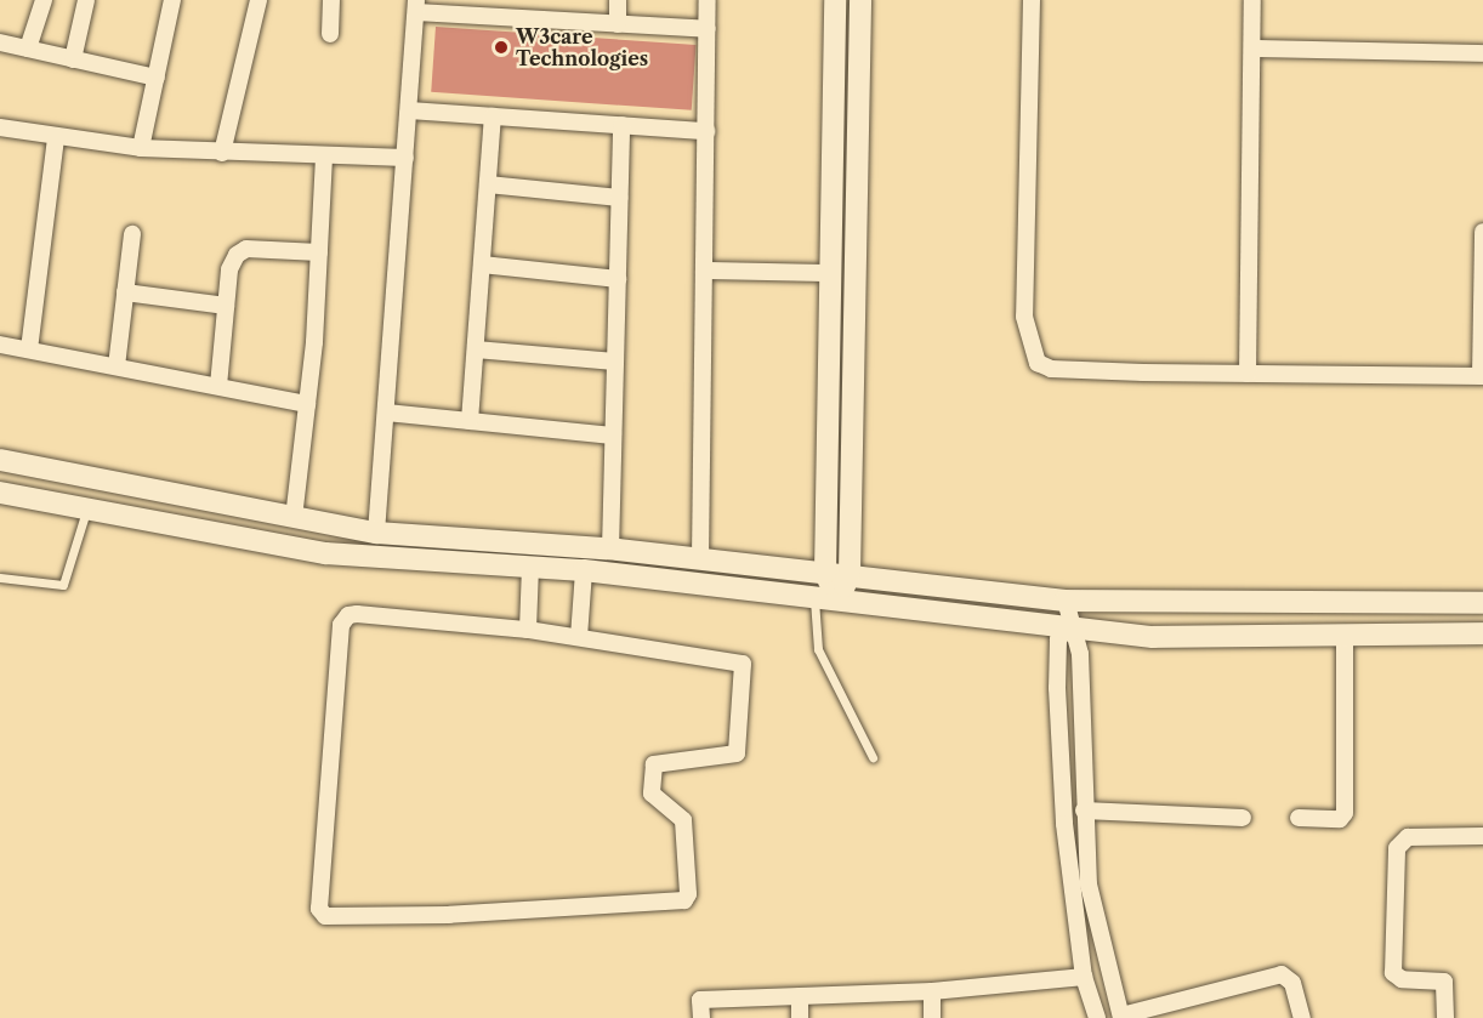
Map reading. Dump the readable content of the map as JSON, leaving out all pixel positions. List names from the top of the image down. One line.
{"places":["W3care Technologies"]}
